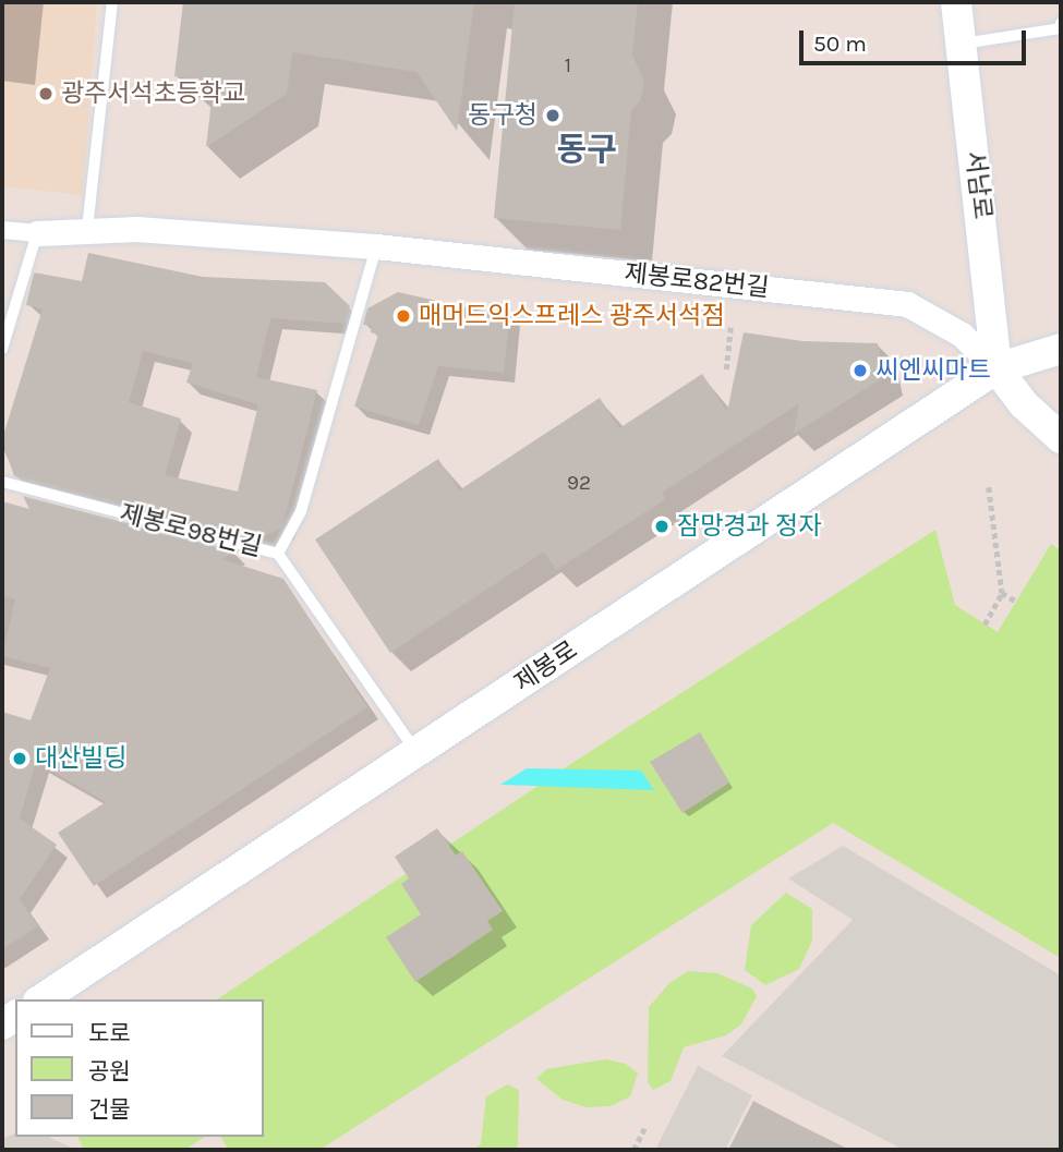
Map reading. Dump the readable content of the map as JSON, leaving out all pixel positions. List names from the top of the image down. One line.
{"streets":{"street":["서남로","제봉로82번길","제봉로"],"lane":["제봉로98번길"]},"crossings":[["서남로","제봉로82번길"],["서남로","제봉로"],["제봉로82번길","제봉로"],["제봉로98번길","제봉로"]],"districts":["동구"],"places":["광주서석초등학교","동구청","매머드익스프레스 광주서석점","씨엔씨마트","잠망경과 정자","대산빌딩"],"house_numbers":["1","92"],"legend":["도로","공원","건물"],"scale_bar":"50 m"}
